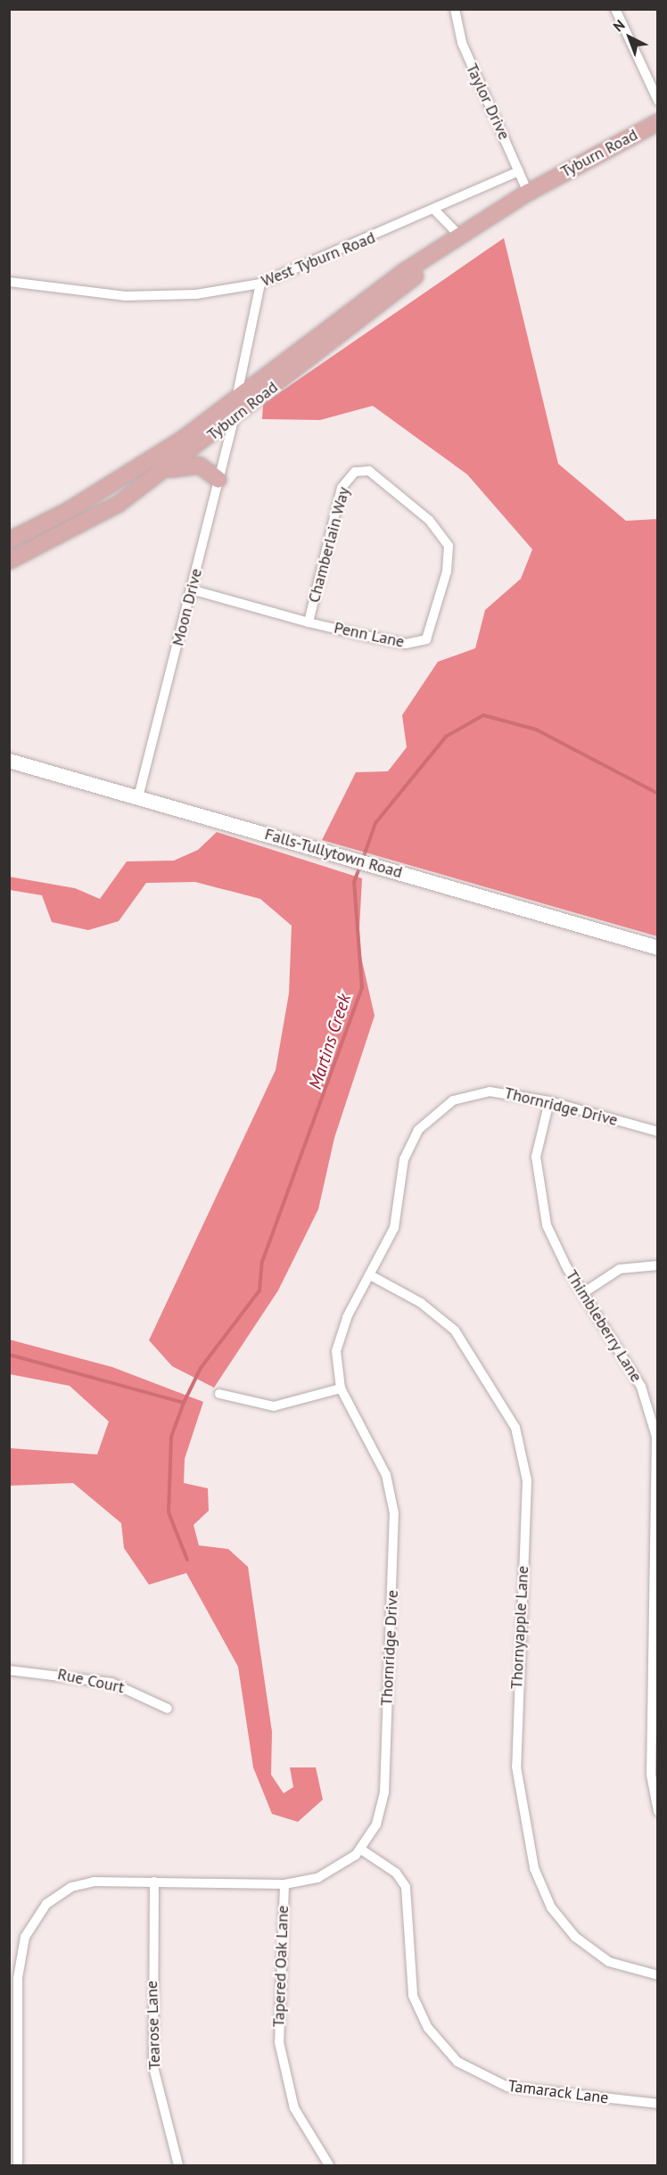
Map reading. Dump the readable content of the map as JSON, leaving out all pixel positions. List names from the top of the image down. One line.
{"streets":{"main road":["Tyburn Road"],"street":["Taylor Drive","West Tyburn Road","Chamberlain Way","Moon Drive","Penn Lane","Falls-Tullytown Road","Thornridge Drive","Thimbleberry Lane","Thornyapple Lane","Rue Court","Tapered Oak Lane","Tearose Lane","Tamarack Lane"]},"crossings":[["Taylor Drive","Tyburn Road"],["Taylor Drive","West Tyburn Road"],["Tyburn Road","Moon Drive"],["Chamberlain Way","Penn Lane"],["Moon Drive","Penn Lane"],["Moon Drive","Falls-Tullytown Road"],["Thornridge Drive","Thimbleberry Lane"],["Thornridge Drive","Thornyapple Lane"],["Thornridge Drive","Tapered Oak Lane"],["Thornridge Drive","Tearose Lane"],["Thornridge Drive","Tamarack Lane"]],"water":["Martins Creek"],"north":"top left"}
